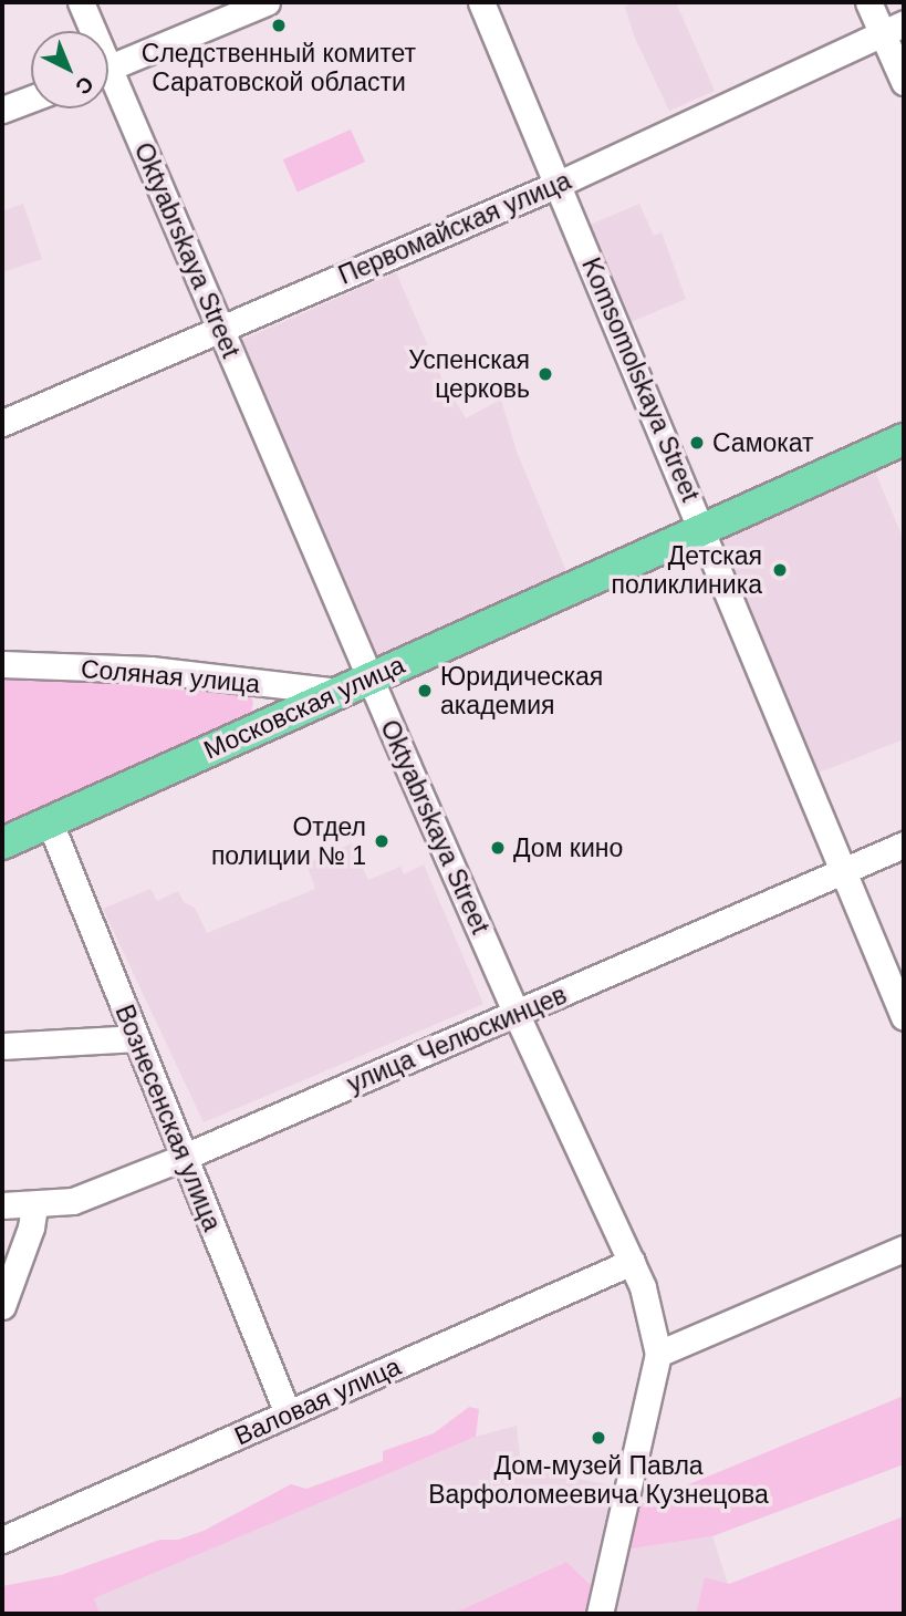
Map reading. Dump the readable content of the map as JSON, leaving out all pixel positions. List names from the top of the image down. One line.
{"streets":{"main road":["Московская улица"],"street":["Первомайская улица","Oktyabrskaya Street","Komsomolskaya Street","Соляная улица","улица Челюскинцев","Вознесенская улица","Валовая улица"]},"crossings":[["Первомайская улица","Oktyabrskaya Street"],["Первомайская улица","Komsomolskaya Street"],["Oktyabrskaya Street","Московская улица"],["Oktyabrskaya Street","улица Челюскинцев"],["Oktyabrskaya Street","Валовая улица"],["Komsomolskaya Street","Московская улица"],["Komsomolskaya Street","улица Челюскинцев"],["Соляная улица","Московская улица"],["Московская улица","Вознесенская улица"],["улица Челюскинцев","Вознесенская улица"],["Вознесенская улица","Валовая улица"]],"places":["Следственный комитет Саратовской области","Успенская церковь","Самокат","Детская поликлиника","Юридическая академия","Отдел полиции № 1","Дом кино","Дом-музей Павла Варфоломеевича Кузнецова"],"north":"bottom right"}
